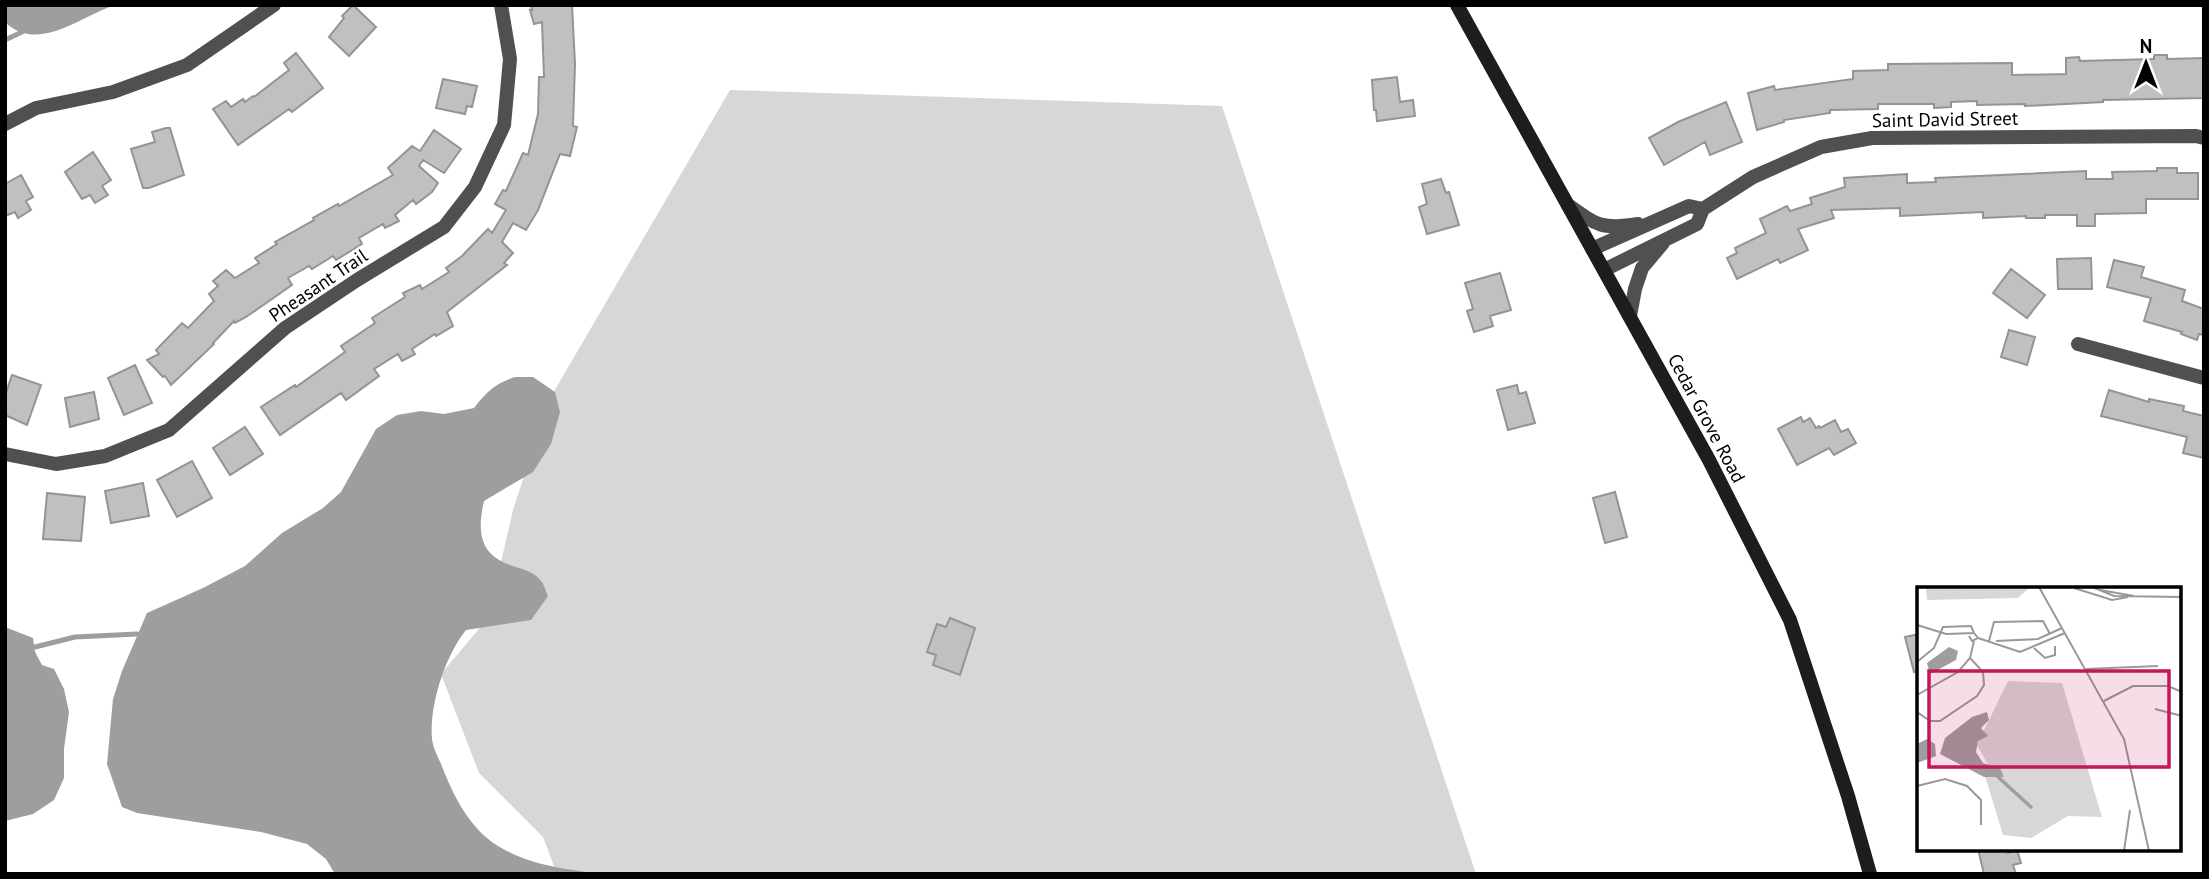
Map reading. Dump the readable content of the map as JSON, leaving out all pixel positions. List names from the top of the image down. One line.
{"streets":{"main road":["Cedar Grove Road"],"street":["Saint David Street","Pheasant Trail"]},"crossings":[["Saint David Street","Cedar Grove Road"]],"north":"top"}
